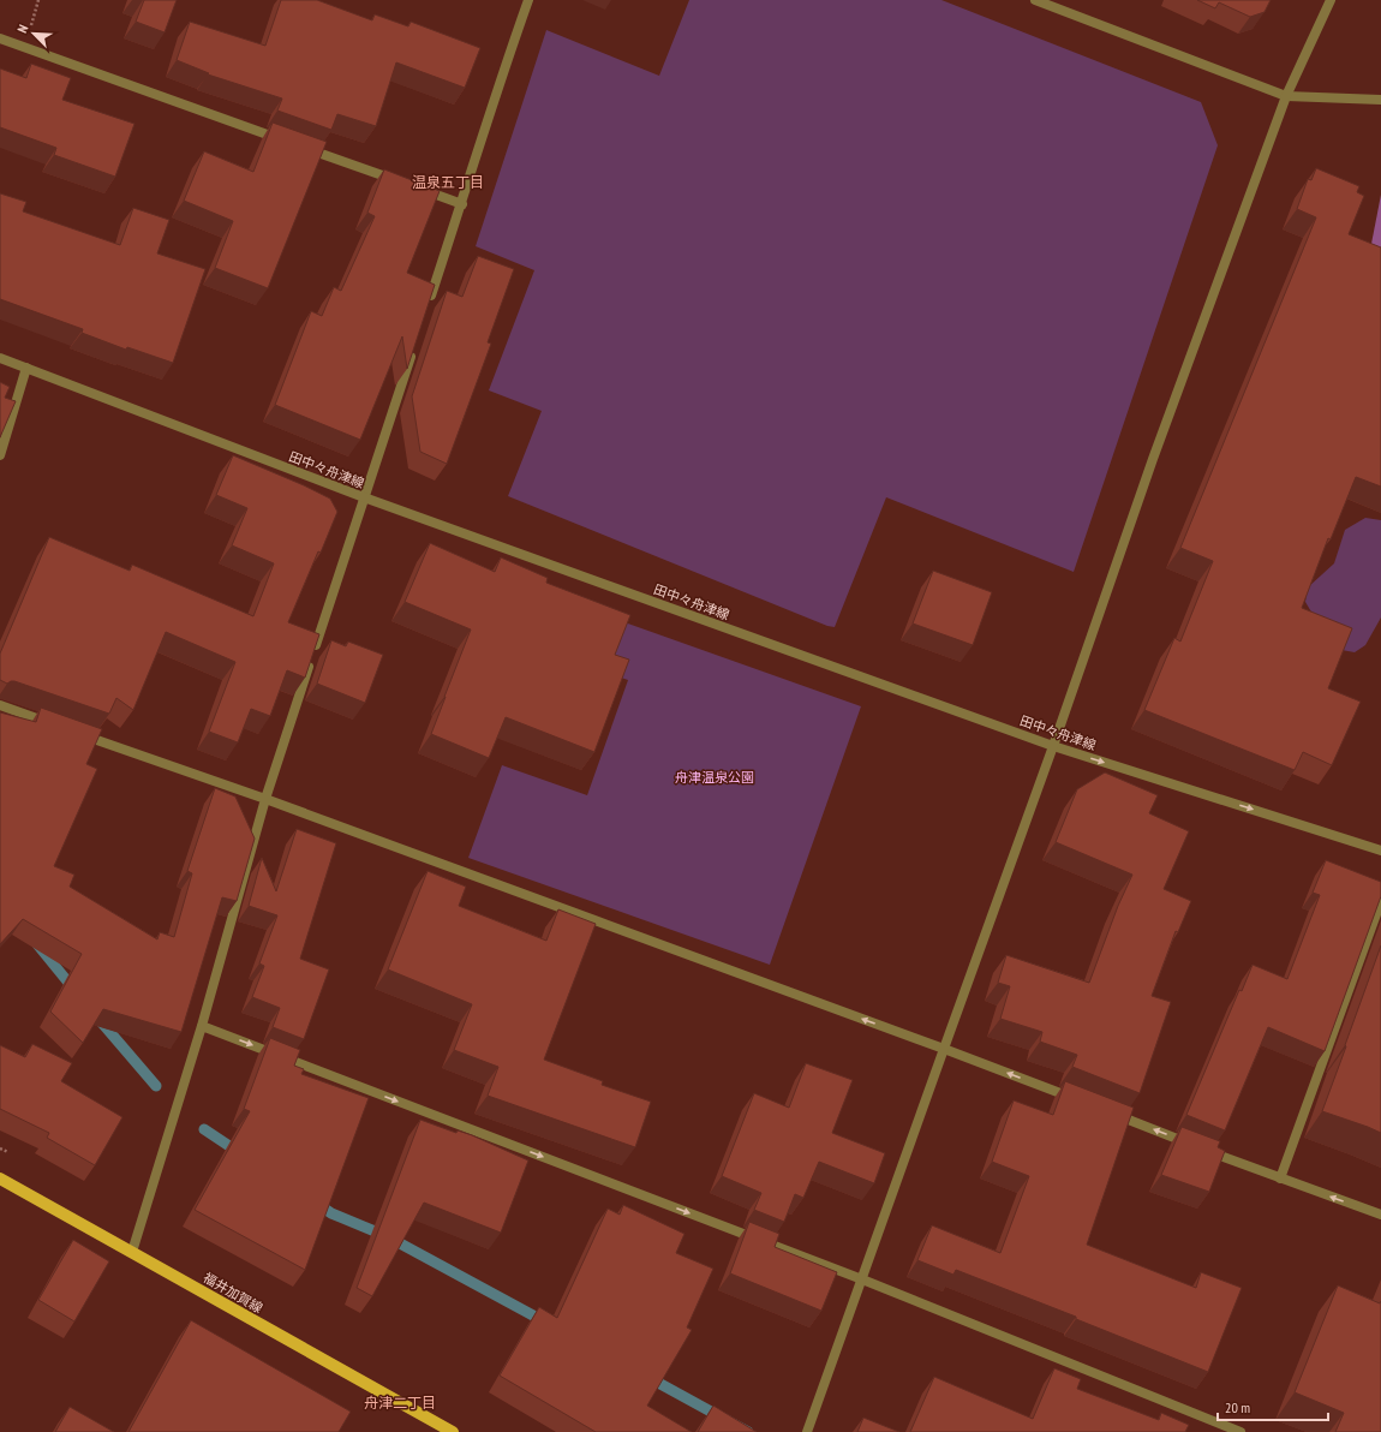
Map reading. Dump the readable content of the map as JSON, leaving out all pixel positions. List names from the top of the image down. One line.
{"streets":{"main road":["福井加賀線"],"street":["田中々舟津線"]},"districts":["温泉五丁目","舟津二丁目"],"parks":["舟津温泉公園"],"scale_bar":"20 m","north":"top left"}
